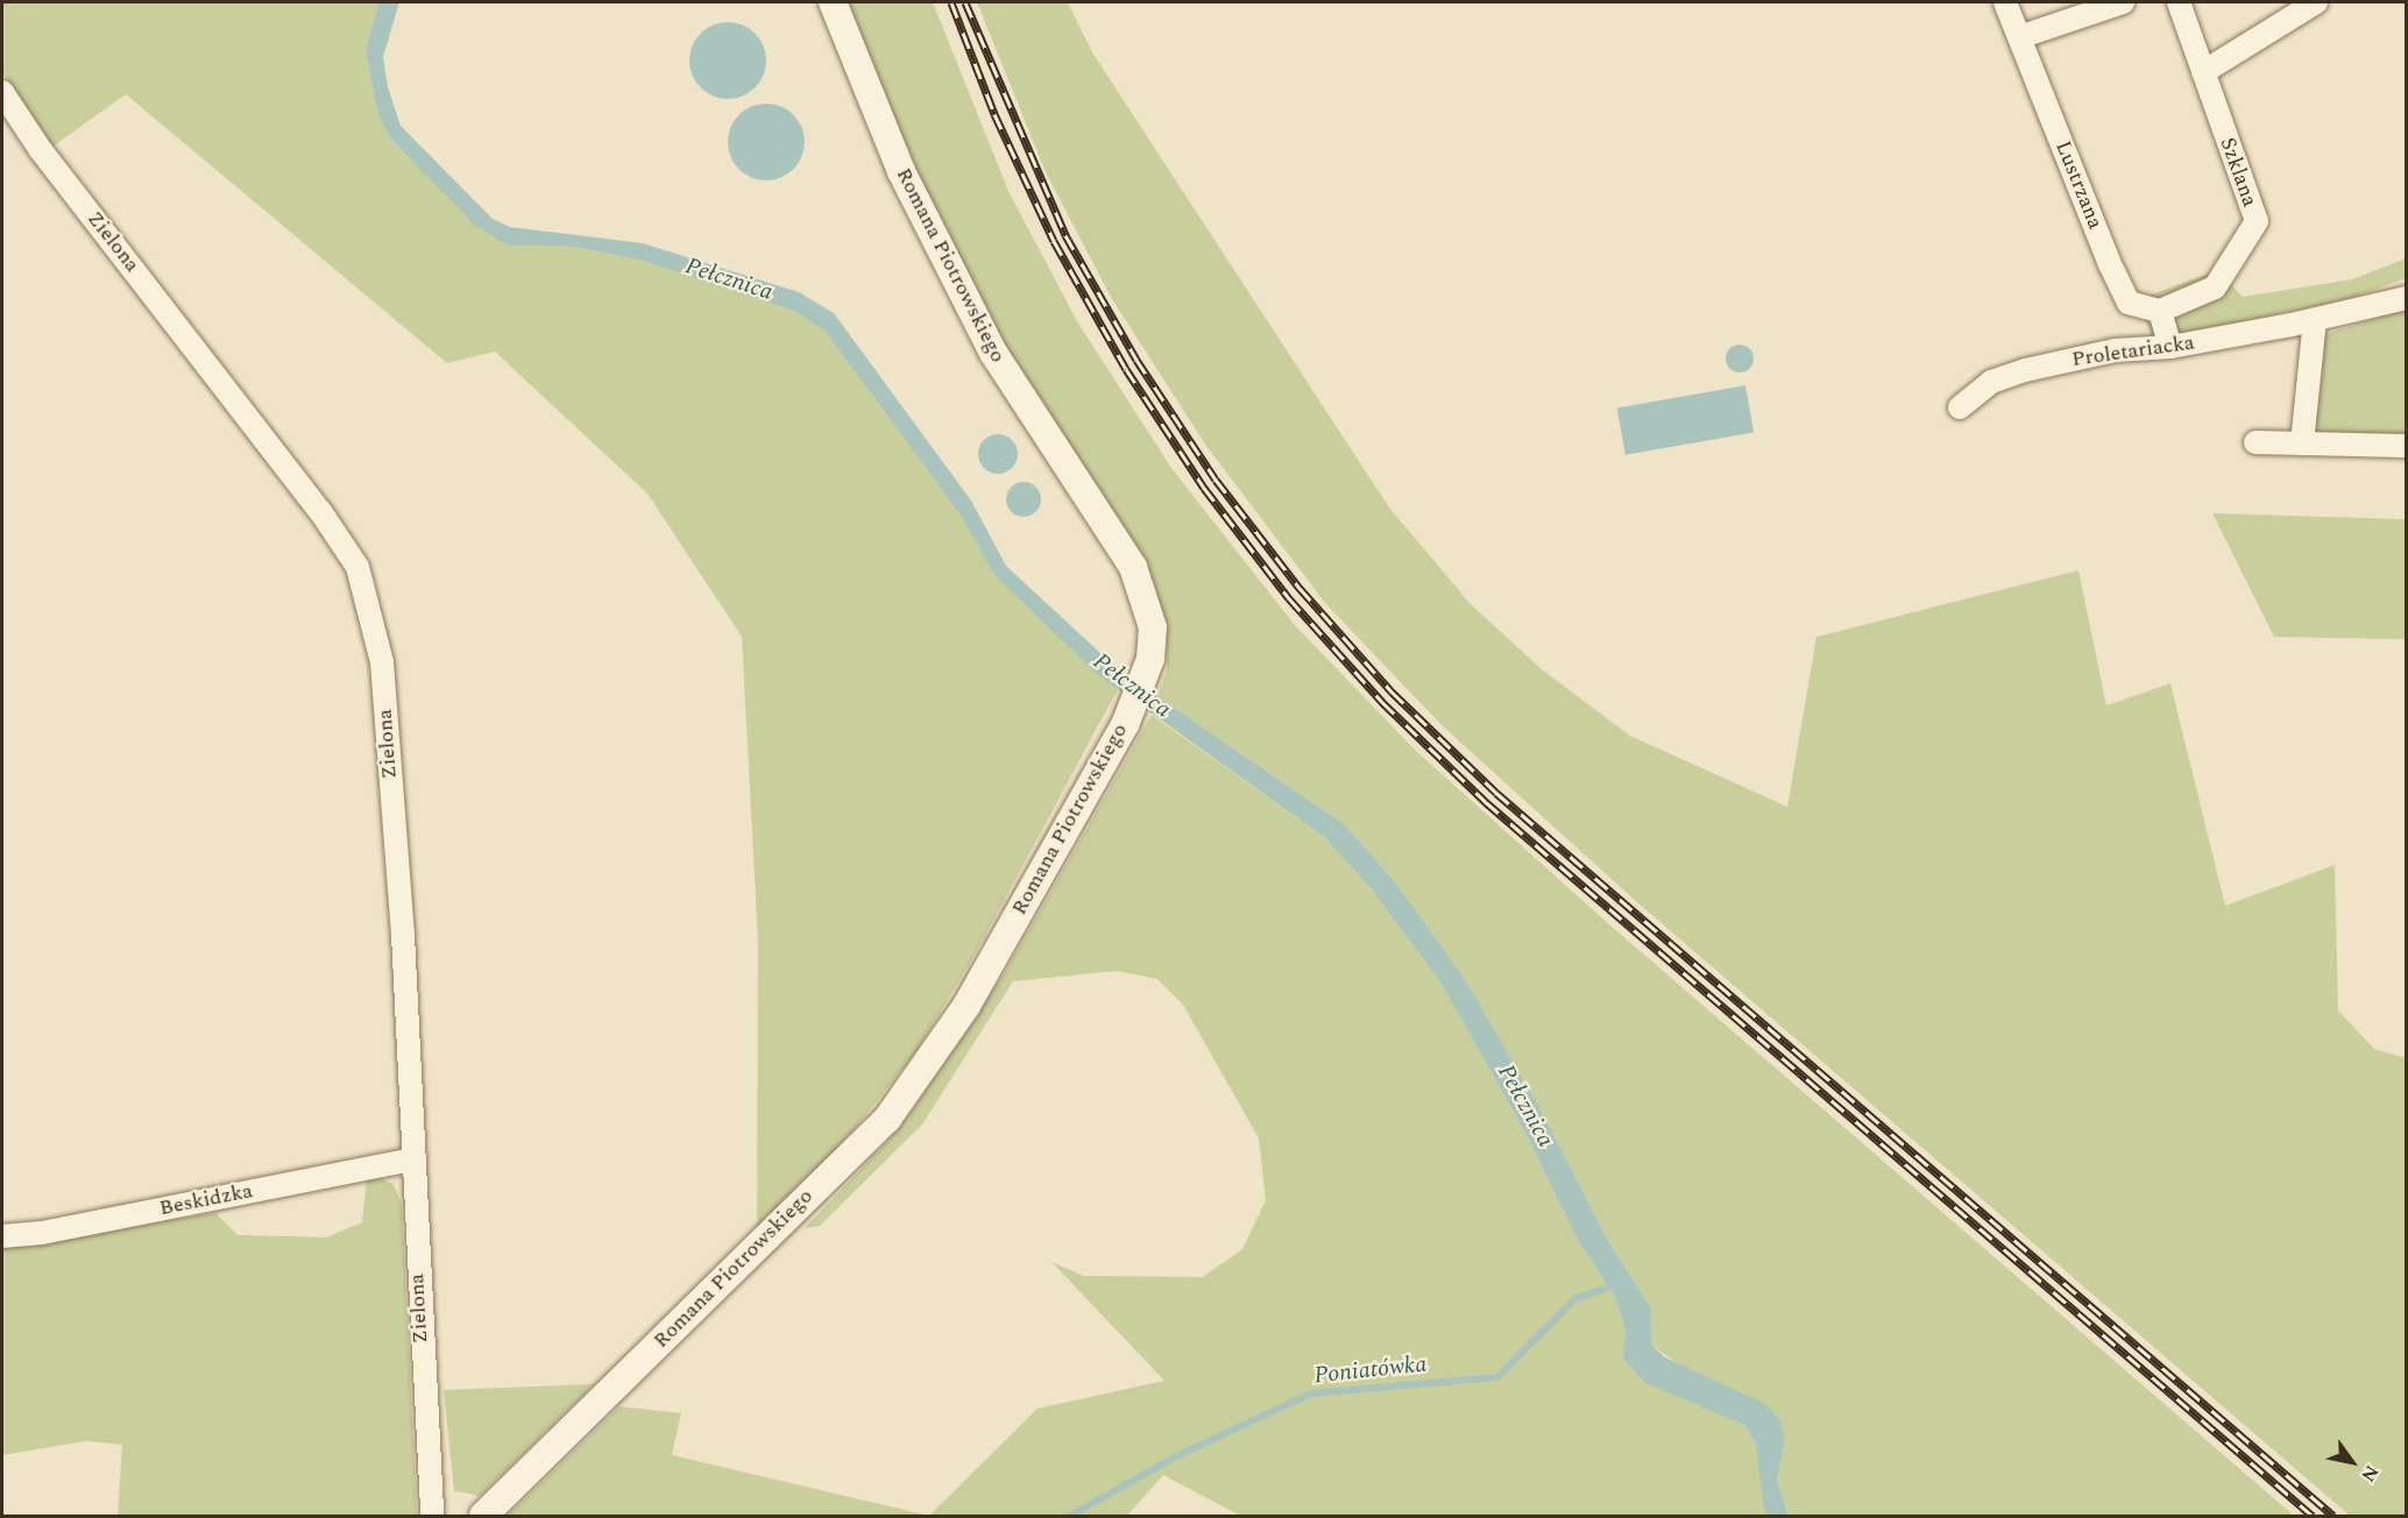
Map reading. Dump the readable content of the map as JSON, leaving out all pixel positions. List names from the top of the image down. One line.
{"streets":{"street":["Szklana","Lustrzana","Zielona","Romana Piotrowskiego","Proletariacka","Beskidzka"]},"crossings":[["Szklana","Lustrzana"],["Zielona","Beskidzka"]],"water":["Pełcznica","Poniatówka"],"north":"bottom right"}
